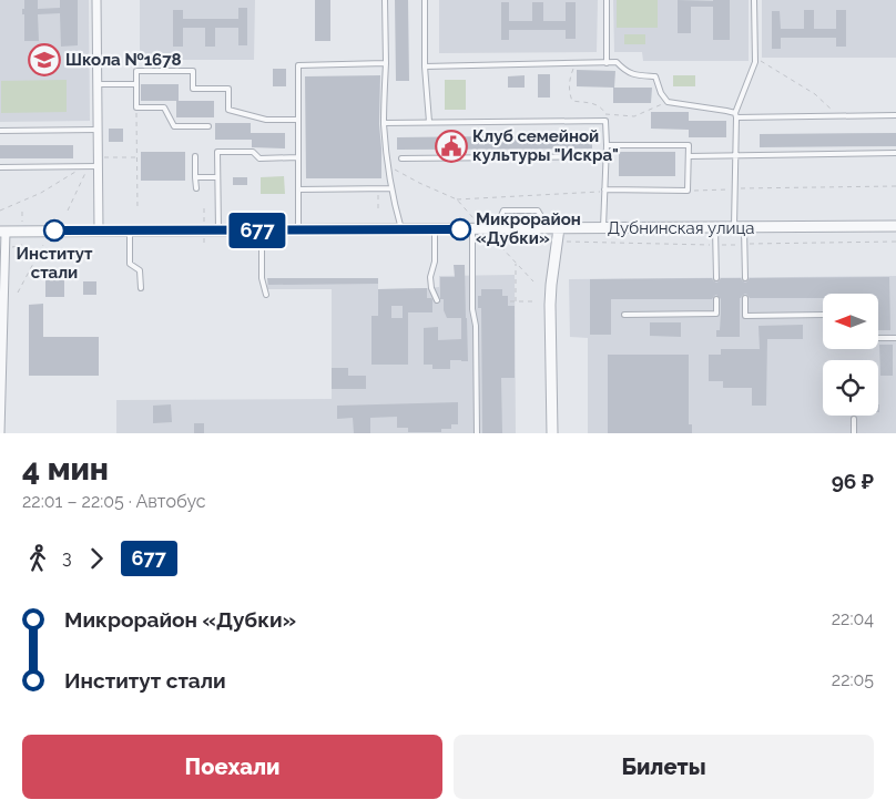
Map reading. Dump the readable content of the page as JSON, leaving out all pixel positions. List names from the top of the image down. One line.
{"streets":{"street":["Дубнинская улица"]},"places":{"school or university":["Школа №1678"],"public building":["Клуб семейной культуры \"Искра\""],"other":["Микрорайон «Дубки»","Институт стали"]},"lines":["bus line 677"],"north":"left","page":{"on_map":"677","heading":["4 мин","22:01 – 22:05 · Автобус","96 ₽"],"legs":["3","677"],"list":[{"name":"Микрорайон «Дубки»","value":"22:04"},{"name":"Институт стали","value":"22:05"}],"buttons":["Поехали","Билеты"]}}
